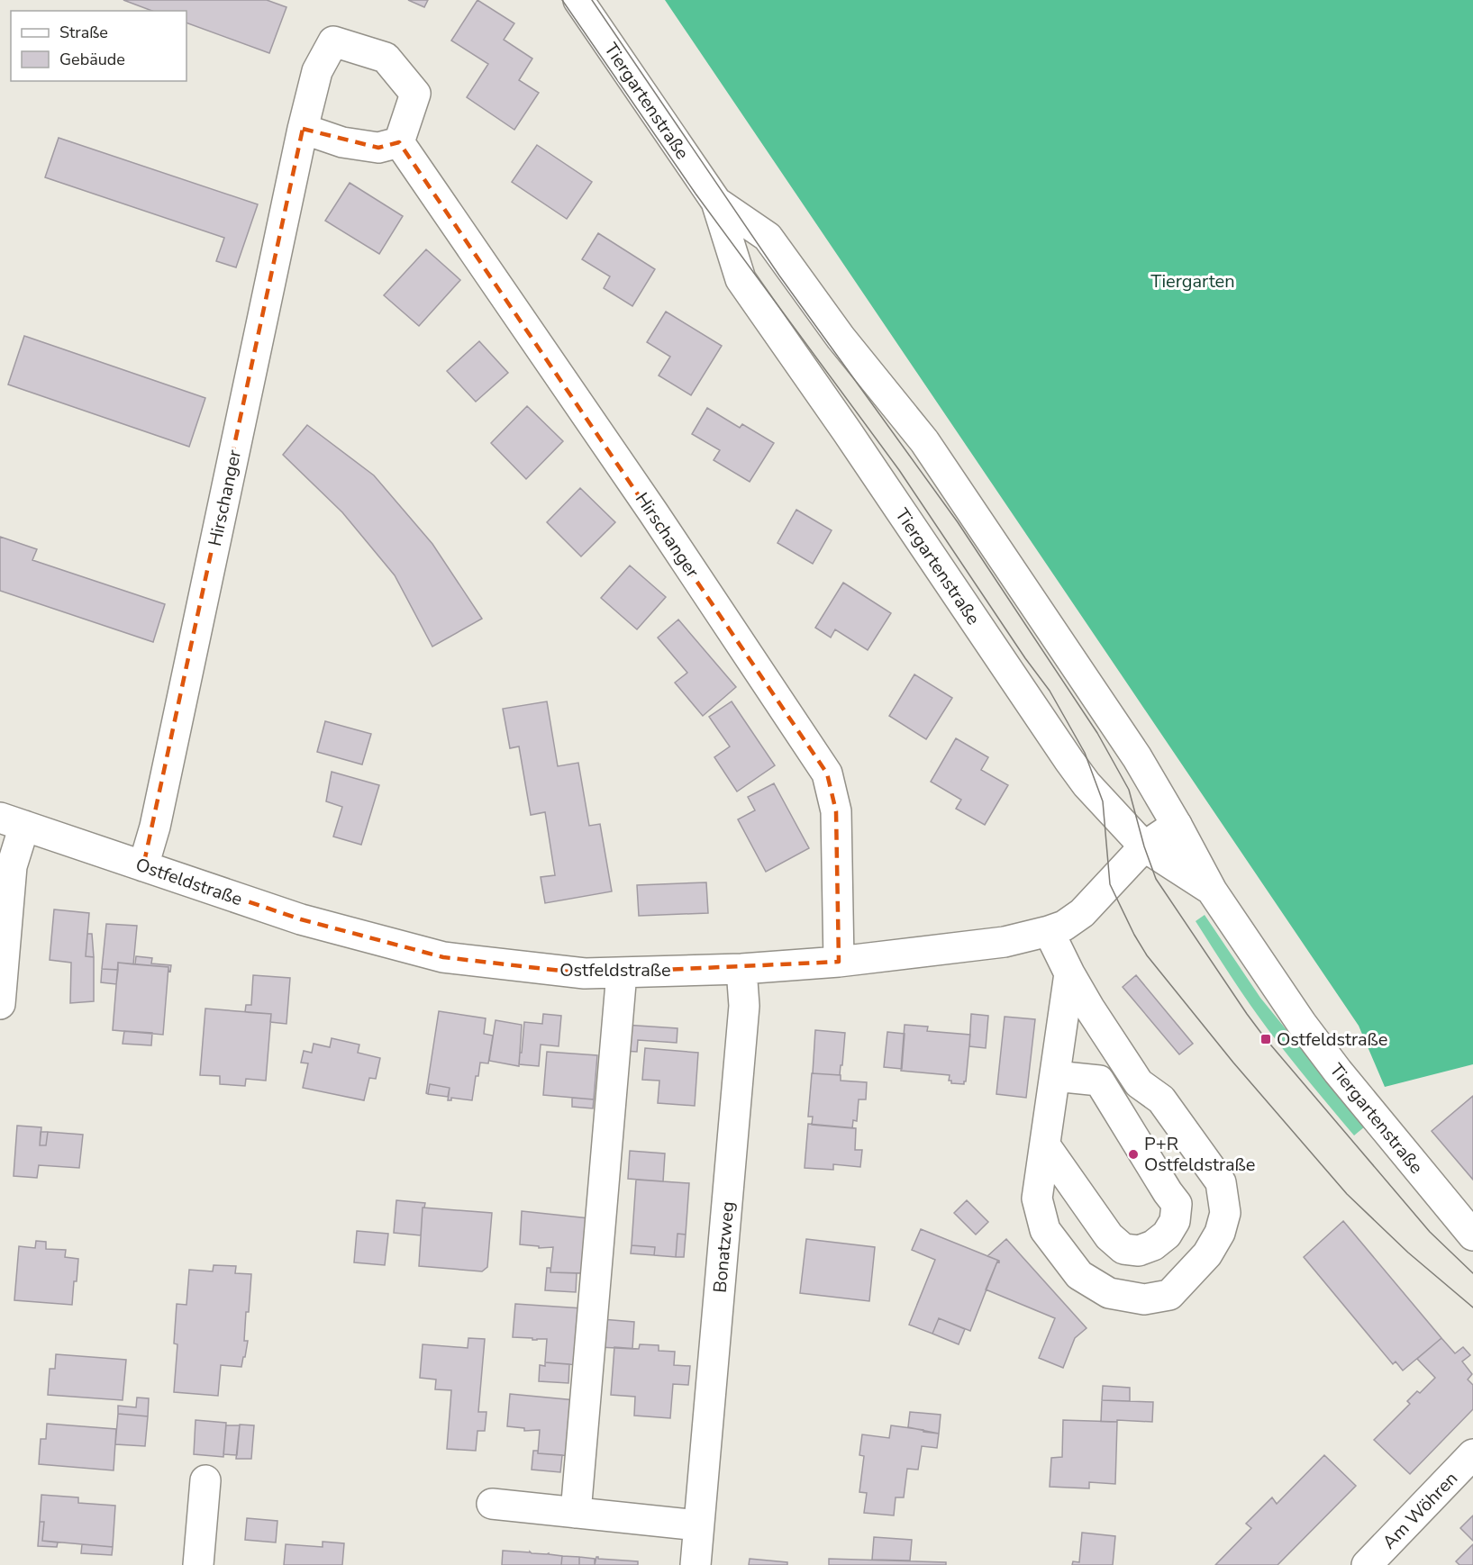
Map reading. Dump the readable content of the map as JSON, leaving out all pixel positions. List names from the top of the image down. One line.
{"streets":{"street":["Tiergartenstraße","Hirschanger","Ostfeldstraße","Bonatzweg","Am Wöhren"]},"crossings":[["Tiergartenstraße","Ostfeldstraße"],["Hirschanger","Ostfeldstraße"],["Ostfeldstraße","Bonatzweg"]],"parks":["Tiergarten"],"places":{"transit":["Ostfeldstraße"],"other":["P+R Ostfeldstraße"]},"legend":["Straße","Gebäude"]}
